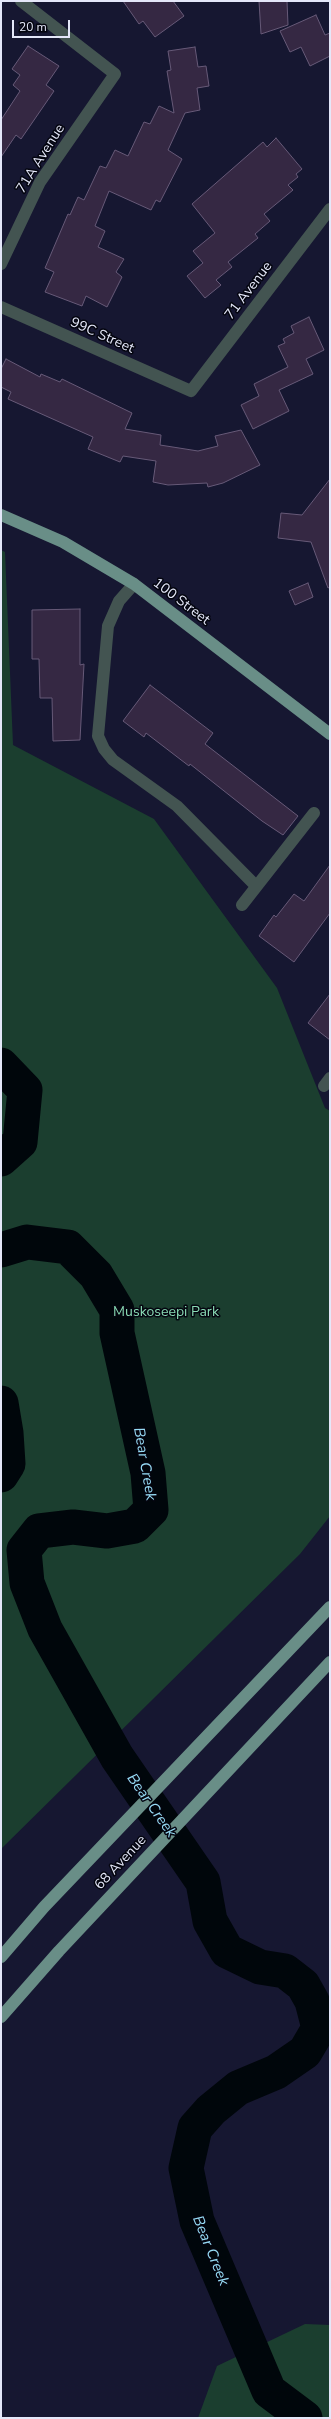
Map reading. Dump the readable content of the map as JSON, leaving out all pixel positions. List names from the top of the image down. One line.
{"streets":{"main road":["100 Street","68 Avenue"],"street":["71A Avenue","71 Avenue","99C Street"]},"crossings":[["71 Avenue","99C Street"]],"water":["Bear Creek"],"parks":["Muskoseepi Park"],"scale_bar":"20 m"}
